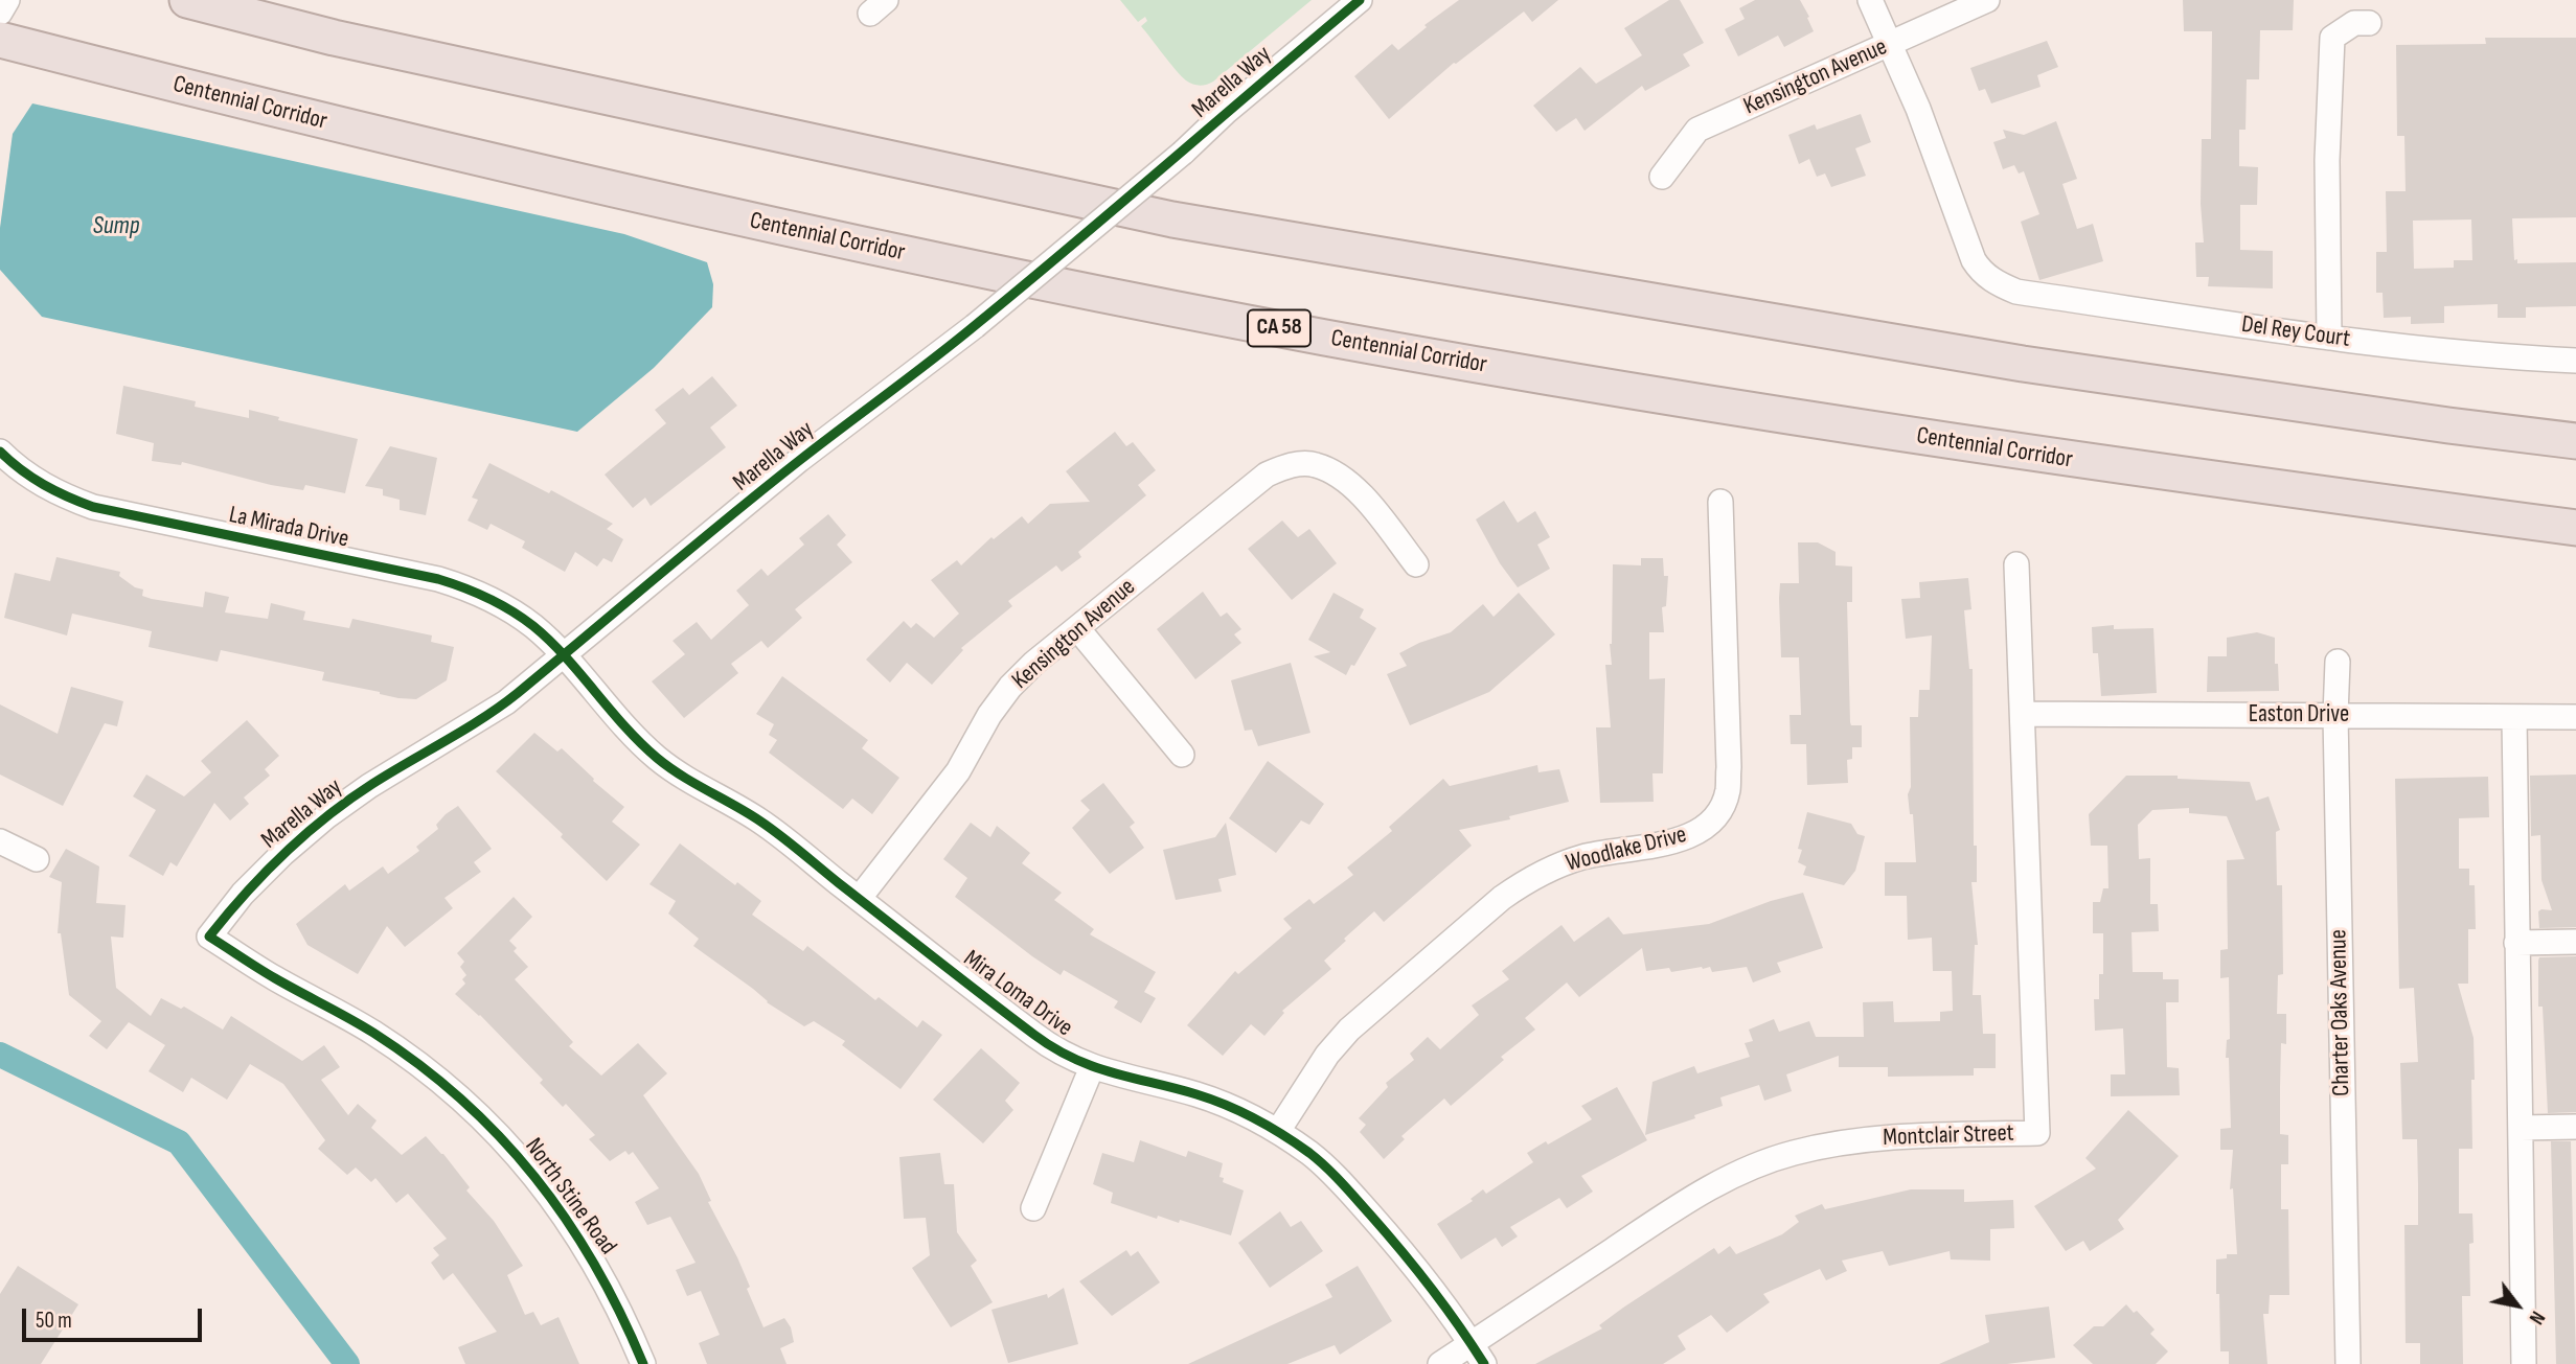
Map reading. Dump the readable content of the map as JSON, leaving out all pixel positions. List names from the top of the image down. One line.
{"streets":{"highway":["Centennial Corridor","CA 58"],"street":["Kensington Avenue","Marella Way","Del Rey Court","La Mirada Drive","Easton Drive","Woodlake Drive","Mira Loma Drive","Charter Oaks Avenue","Montclair Street","North Stine Road"]},"crossings":[["Kensington Avenue","Del Rey Court"],["Kensington Avenue","Mira Loma Drive"],["Marella Way","La Mirada Drive"],["Marella Way","Mira Loma Drive"],["Marella Way","North Stine Road"],["La Mirada Drive","Mira Loma Drive"],["Easton Drive","Charter Oaks Avenue"],["Easton Drive","Montclair Street"],["Woodlake Drive","Mira Loma Drive"],["Mira Loma Drive","Montclair Street"]],"water":["Sump"],"scale_bar":"50 m","north":"bottom right"}
